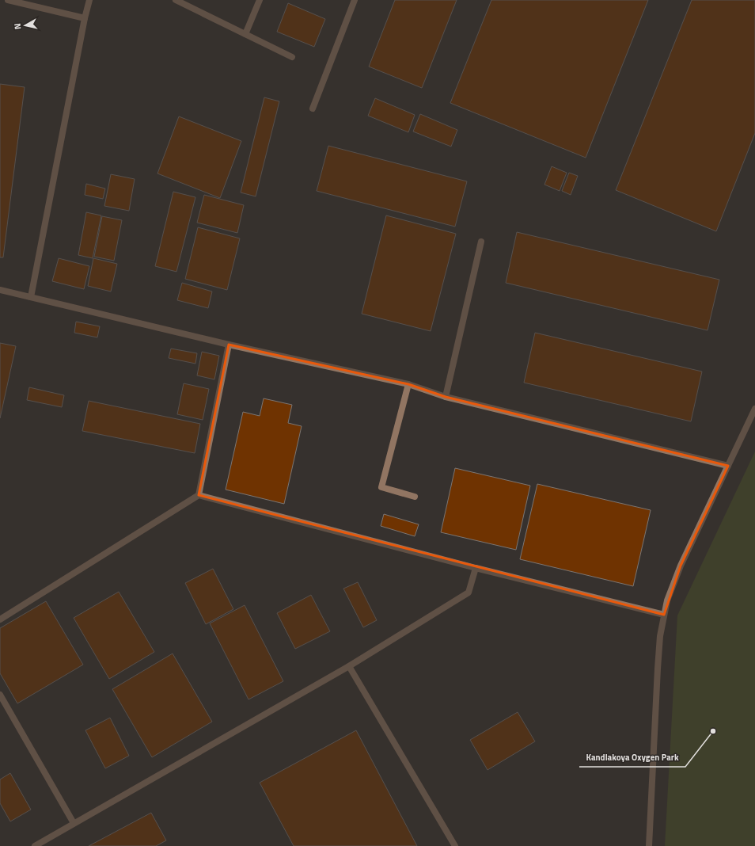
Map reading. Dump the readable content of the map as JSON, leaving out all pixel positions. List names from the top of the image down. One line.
{"places":["Kandlakoya Oxygen Park"],"north":"left"}
